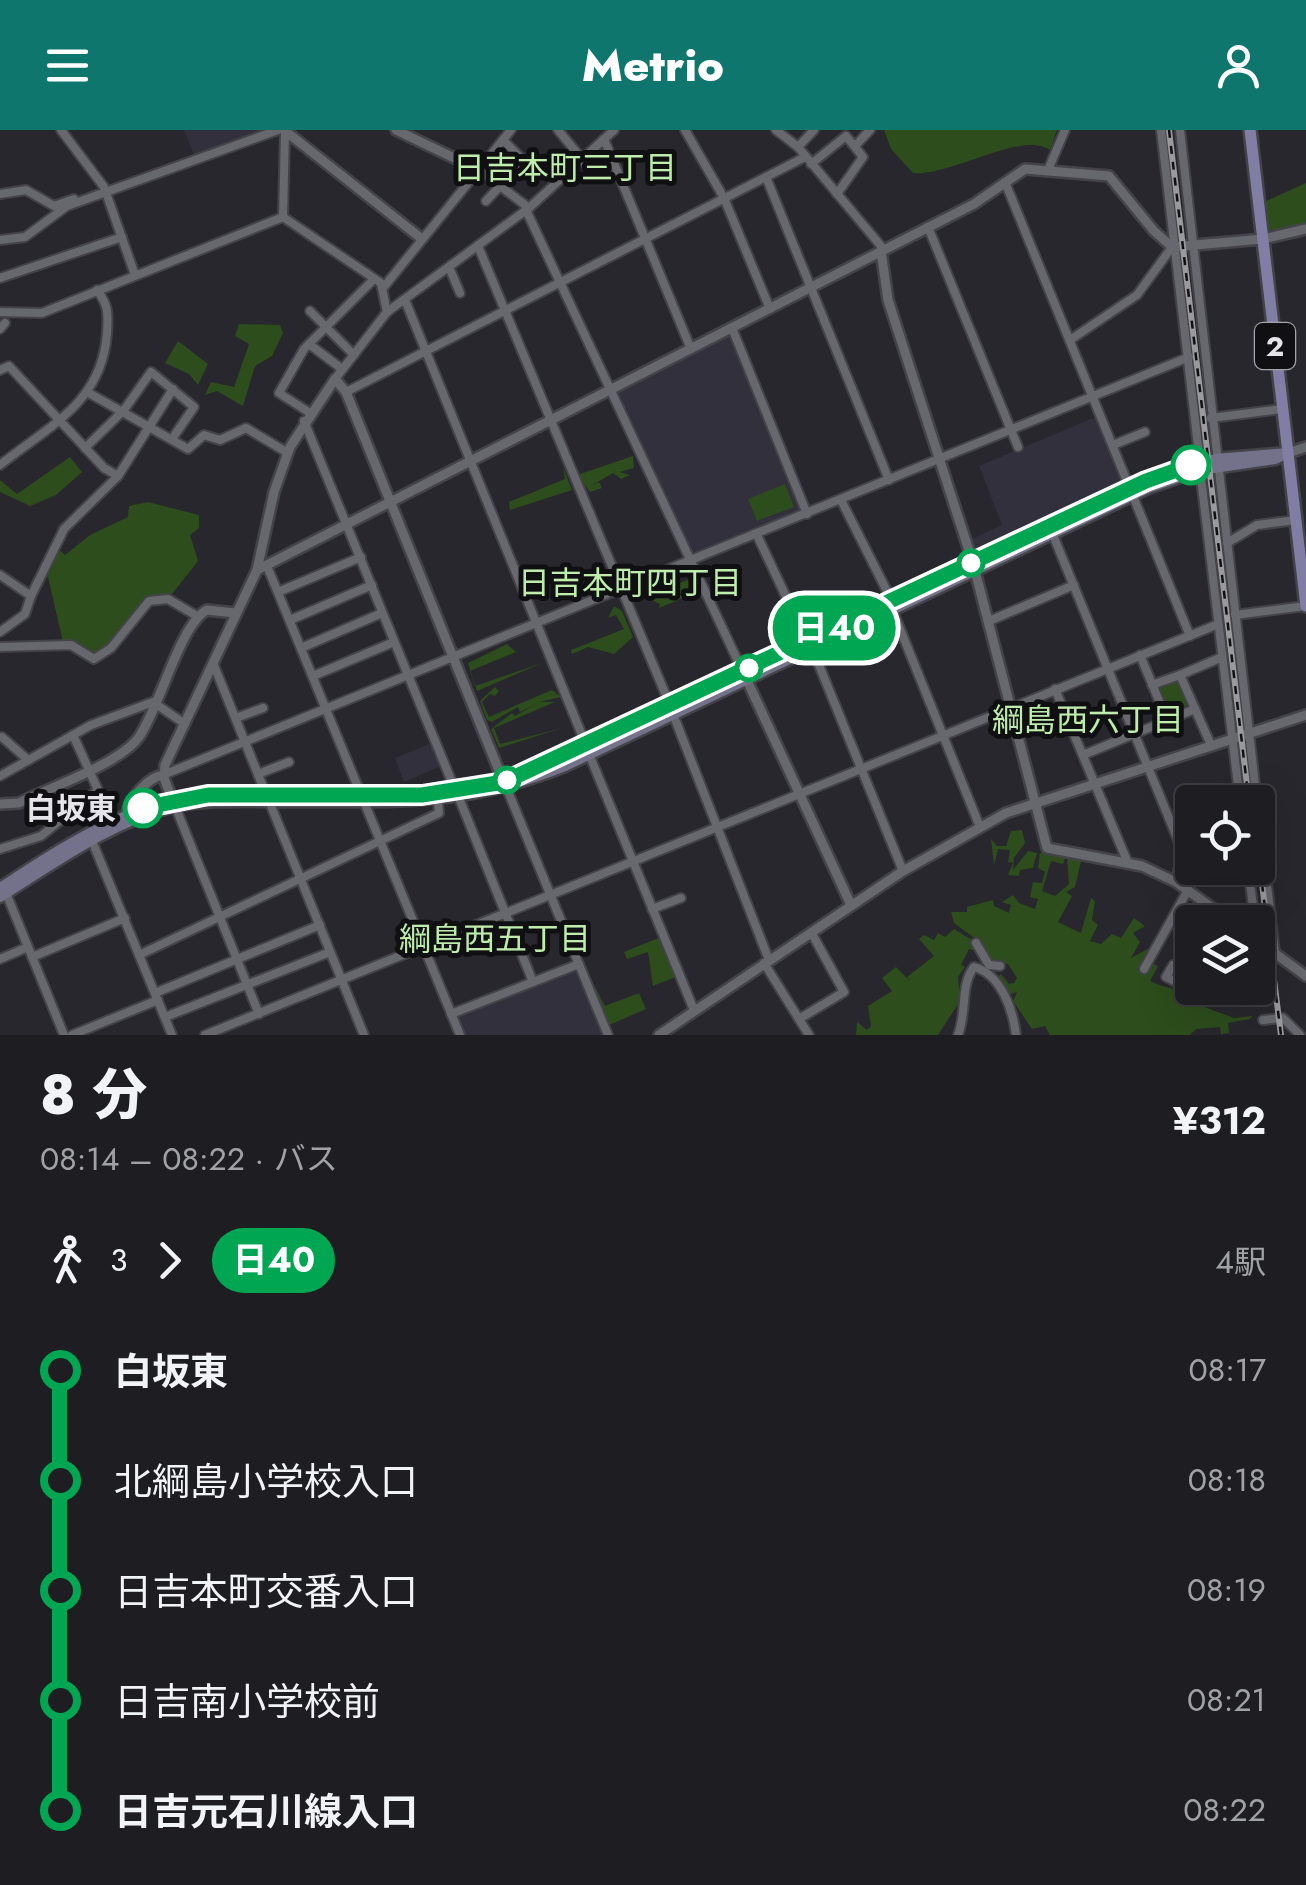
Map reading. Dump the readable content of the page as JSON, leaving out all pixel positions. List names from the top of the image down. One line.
{"streets":{"main road":["2"]},"districts":["日吉本町三丁目","日吉本町四丁目","綱島西六丁目","綱島西五丁目"],"places":["白坂東"],"lines":["bus line 日40"],"page":{"header":"Metrio","on_map":"日40","heading":["8 分","08:14 – 08:22 · バス","¥312"],"legs":["3","日40","4駅"],"list":[{"name":"白坂東","value":"08:17"},{"name":"北綱島小学校入口","value":"08:18"},{"name":"日吉本町交番入口","value":"08:19"},{"name":"日吉南小学校前","value":"08:21"},{"name":"日吉元石川線入口","value":"08:22"}]}}
